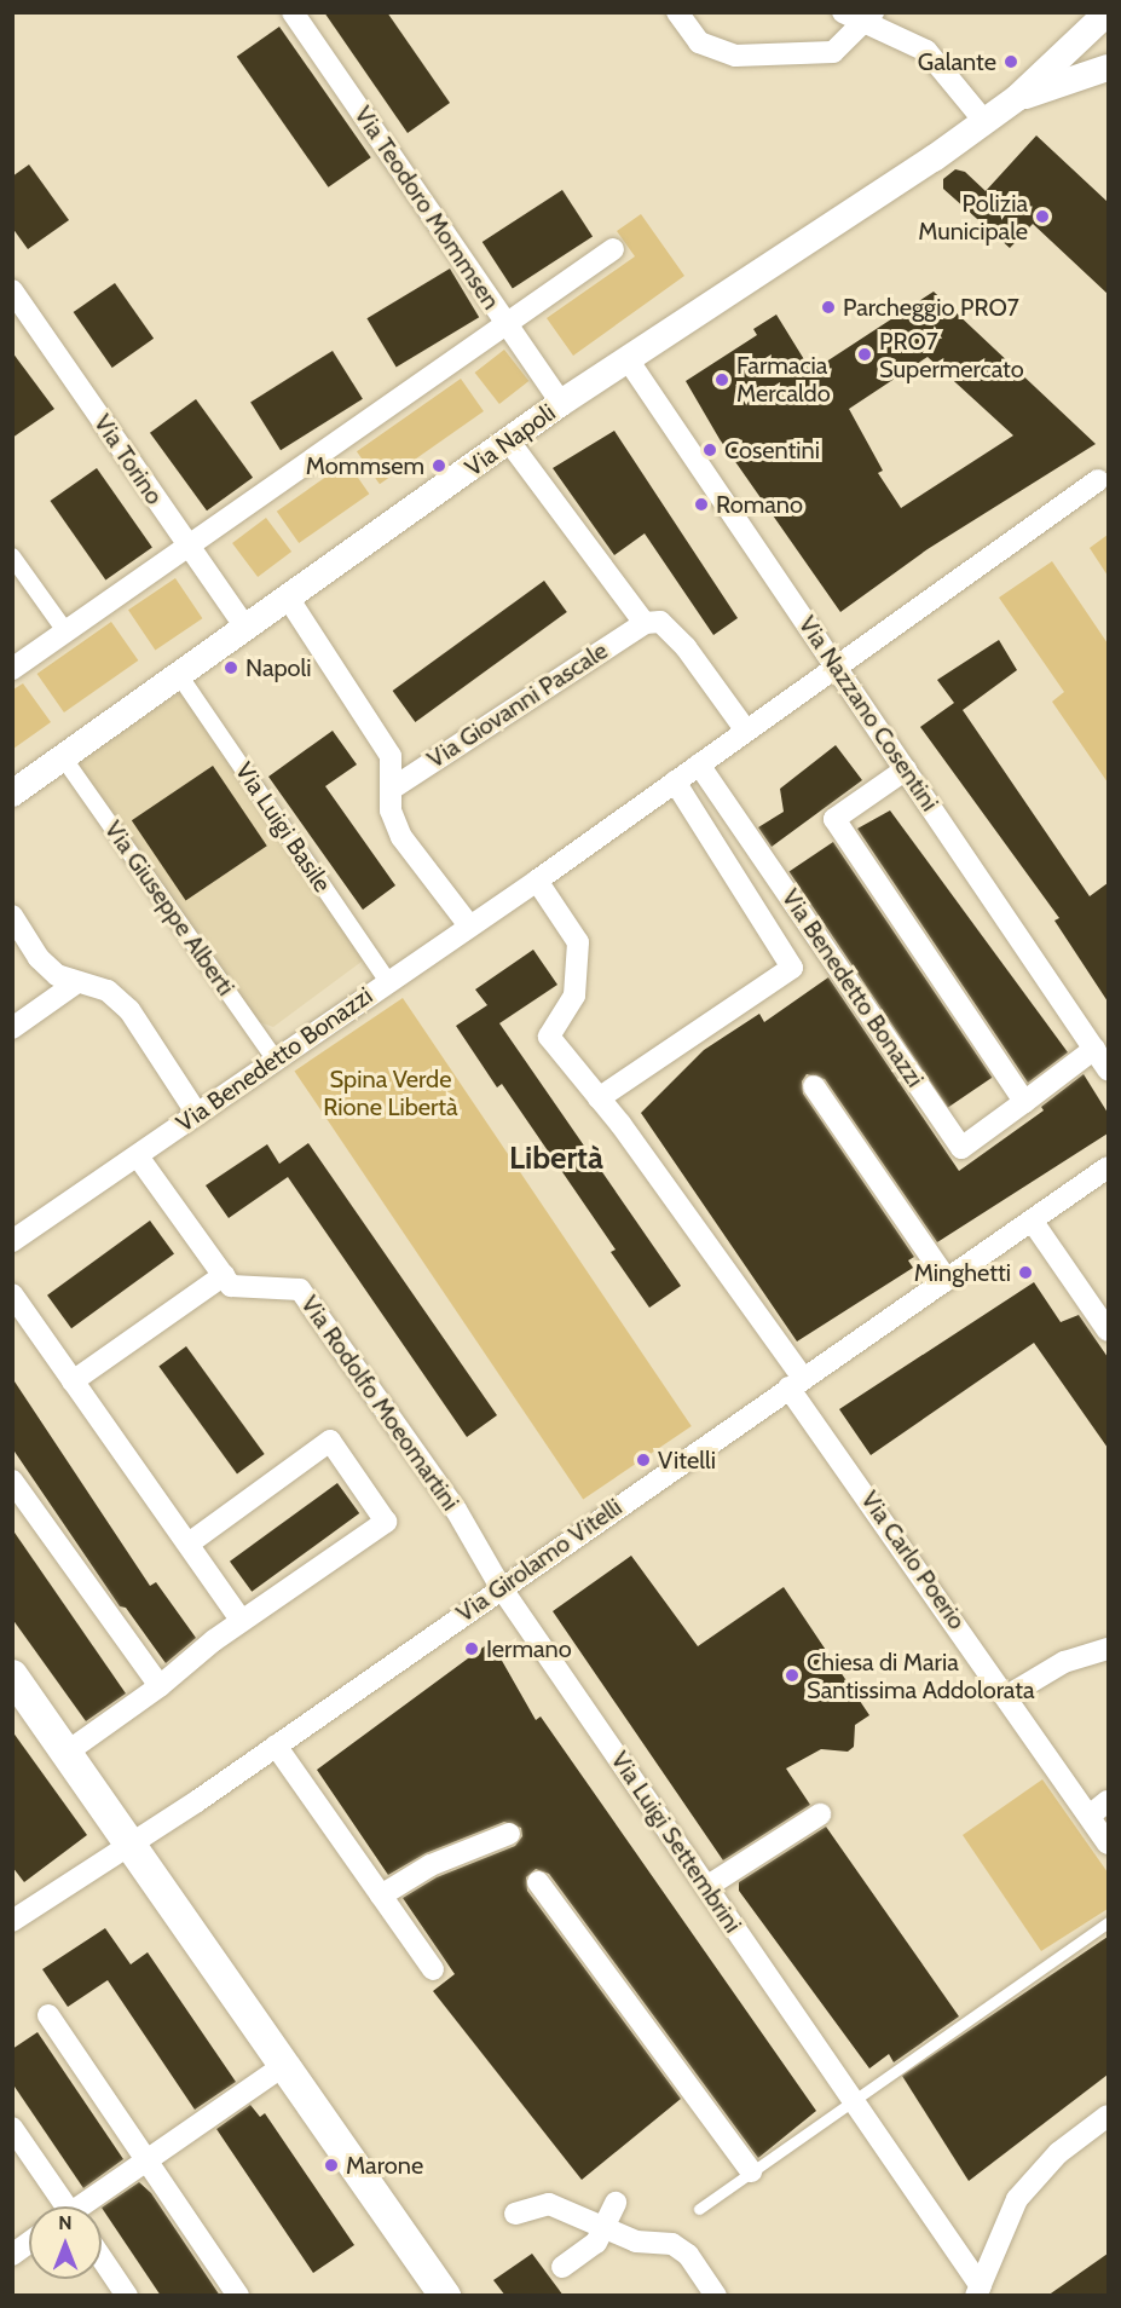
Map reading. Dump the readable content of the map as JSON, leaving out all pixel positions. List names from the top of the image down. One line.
{"streets":{"street":["Via Teodoro Mommsen","Via Napoli","Via Torino","Via Giovanni Pascale","Via Nazzano Cosentini","Via Luigi Basile","Via Giuseppe Alberti","Via Benedetto Bonazzi","Via Rodolfo Moeomartini","Via Girolamo Vitelli","Via Carlo Poerio","Via Luigi Settembrini"]},"crossings":[["Via Teodoro Mommsen","Via Napoli"],["Via Napoli","Via Torino"],["Via Napoli","Via Nazzano Cosentini"],["Via Napoli","Via Luigi Basile"],["Via Napoli","Via Giuseppe Alberti"],["Via Nazzano Cosentini","Via Benedetto Bonazzi"],["Via Luigi Basile","Via Benedetto Bonazzi"],["Via Giuseppe Alberti","Via Benedetto Bonazzi"],["Via Rodolfo Moeomartini","Via Girolamo Vitelli"],["Via Rodolfo Moeomartini","Via Luigi Settembrini"],["Via Girolamo Vitelli","Via Carlo Poerio"],["Via Girolamo Vitelli","Via Luigi Settembrini"]],"districts":["Libertà"],"parks":["Spina Verde Rione Libertà"],"places":["Galante","Polizia Municipale","Parcheggio PRO7","PRO7 Supermercato","Farmacia Mercaldo","Cosentini","Mommsem","Romano","Napoli","Minghetti","Vitelli","Iermano","Chiesa di Maria Santissima Addolorata","Marone"],"north":"top"}
